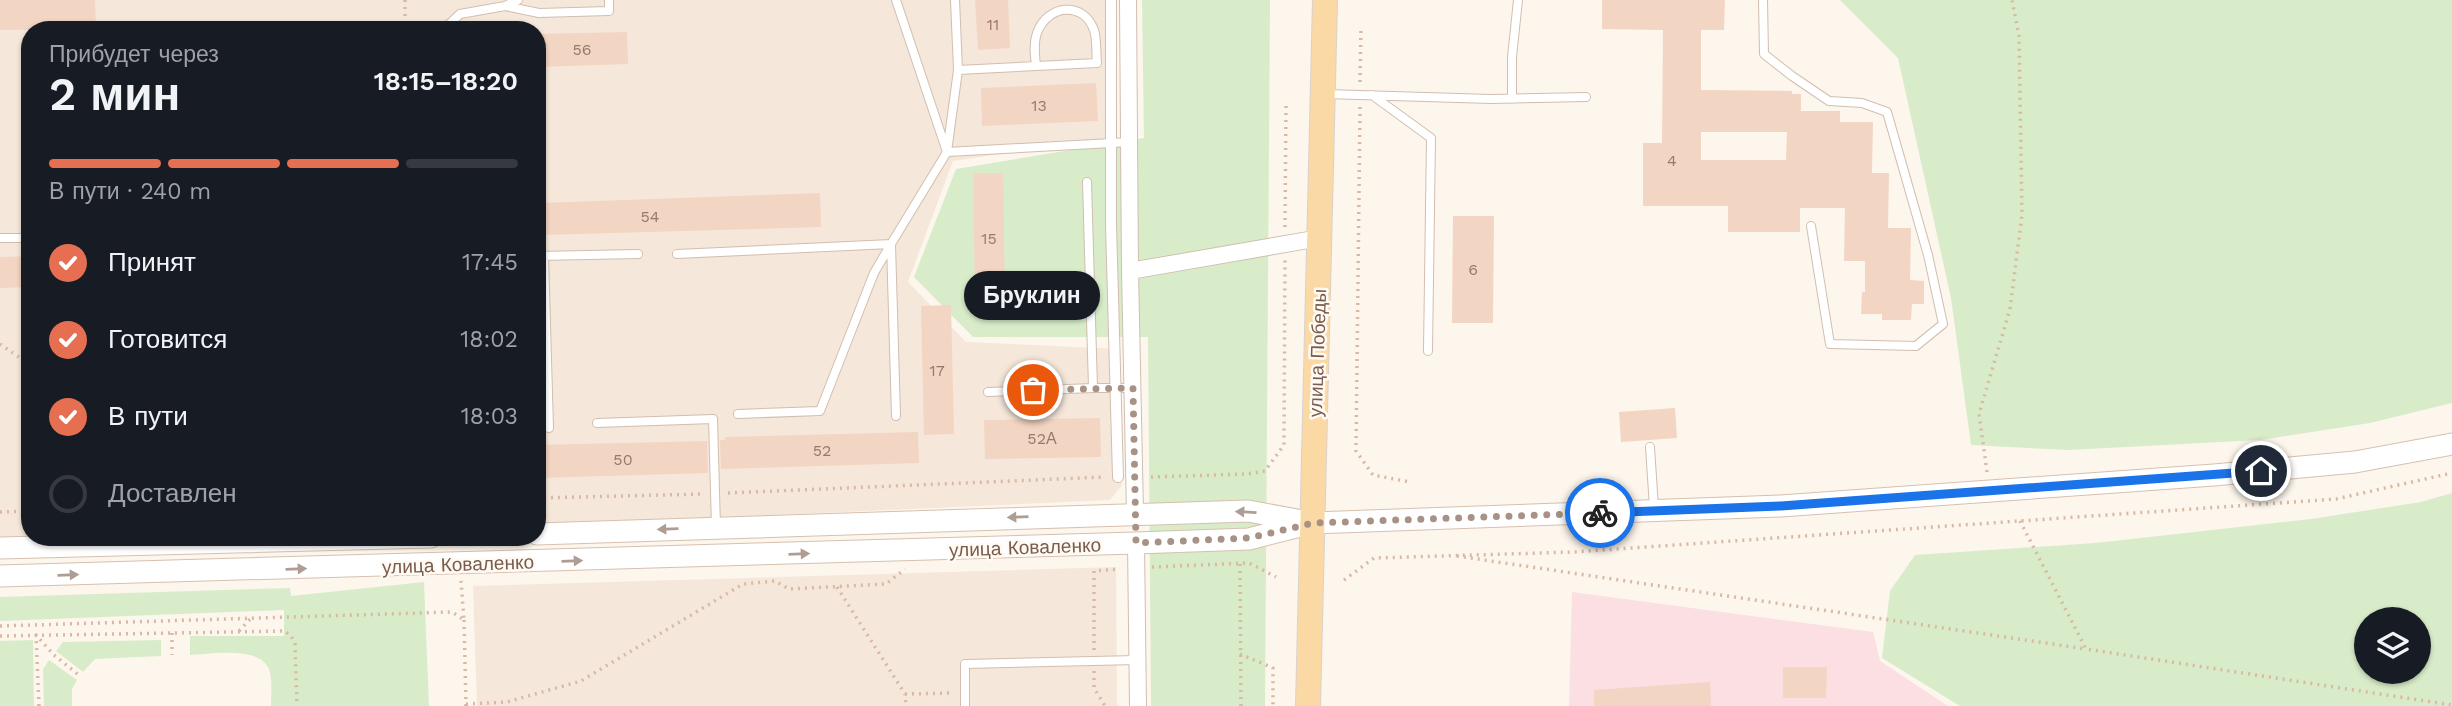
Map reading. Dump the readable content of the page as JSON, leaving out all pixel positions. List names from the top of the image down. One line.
{"streets":{"main road":["улица Победы","улица Коваленко"]},"crossings":[["улица Победы","улица Коваленко"]],"places":["Бруклин"],"house_numbers":["11","56","13","4","54","15","6","17","52А","52","50"],"page":{"heading":["2 мин","Прибудет через","18:15–18:20"],"bar":"В пути · 240 m","list":[["Принят","17:45"],["Готовится","18:02"],["В пути","18:03"],"Доставлен"],"bubble":"Бруклин"}}
